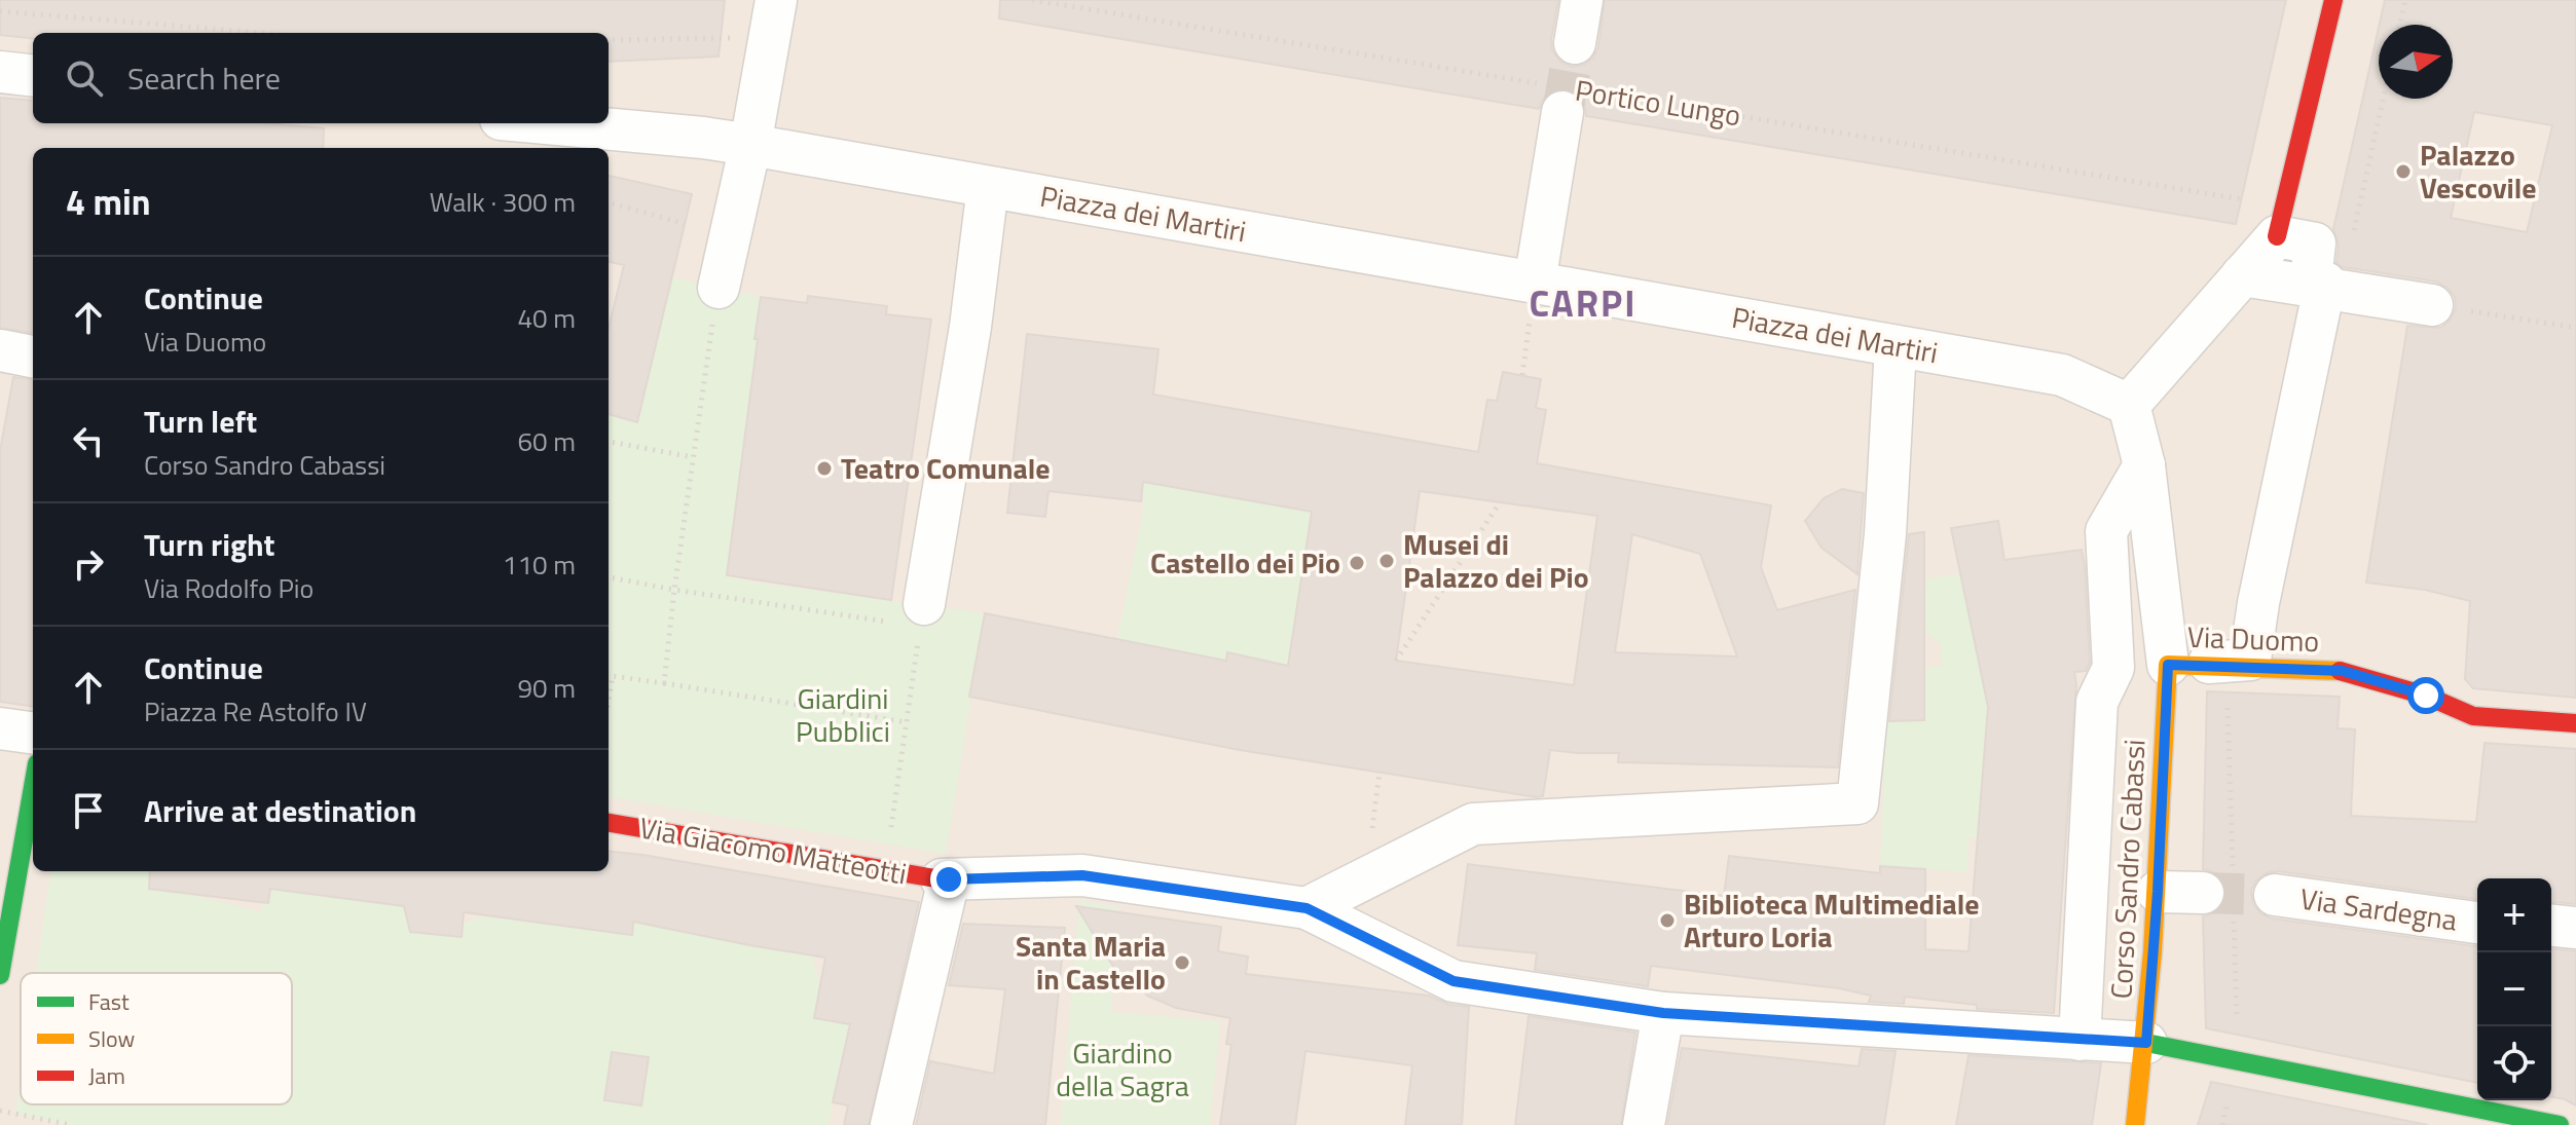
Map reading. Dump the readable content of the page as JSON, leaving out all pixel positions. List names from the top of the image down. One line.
{"streets":{"street":["Piazza dei Martiri","Via Duomo","Via Giacomo Matteotti","Corso Sandro Cabassi","Via Sardegna"],"path":["Portico Lungo"]},"crossings":[["Via Duomo","Corso Sandro Cabassi"]],"districts":["CARPI"],"parks":["Giardini Pubblici","Giardino della Sagra"],"places":["Palazzo Vescovile","Teatro Comunale","Musei di Palazzo dei Pio","Castello dei Pio","Biblioteca Multimediale Arturo Loria","Santa Maria in Castello"],"legend":["Fast","Slow","Jam"],"north":"right","page":{"search":"Search here","heading":["4 min","Walk · 300 m"],"list":[["Continue","Via Duomo","40 m"],["Turn left","Corso Sandro Cabassi","60 m"],["Turn right","Via Rodolfo Pio","110 m"],["Continue","Piazza Re Astolfo IV","90 m"],"Arrive at destination"],"map_buttons":["+","−"]}}
